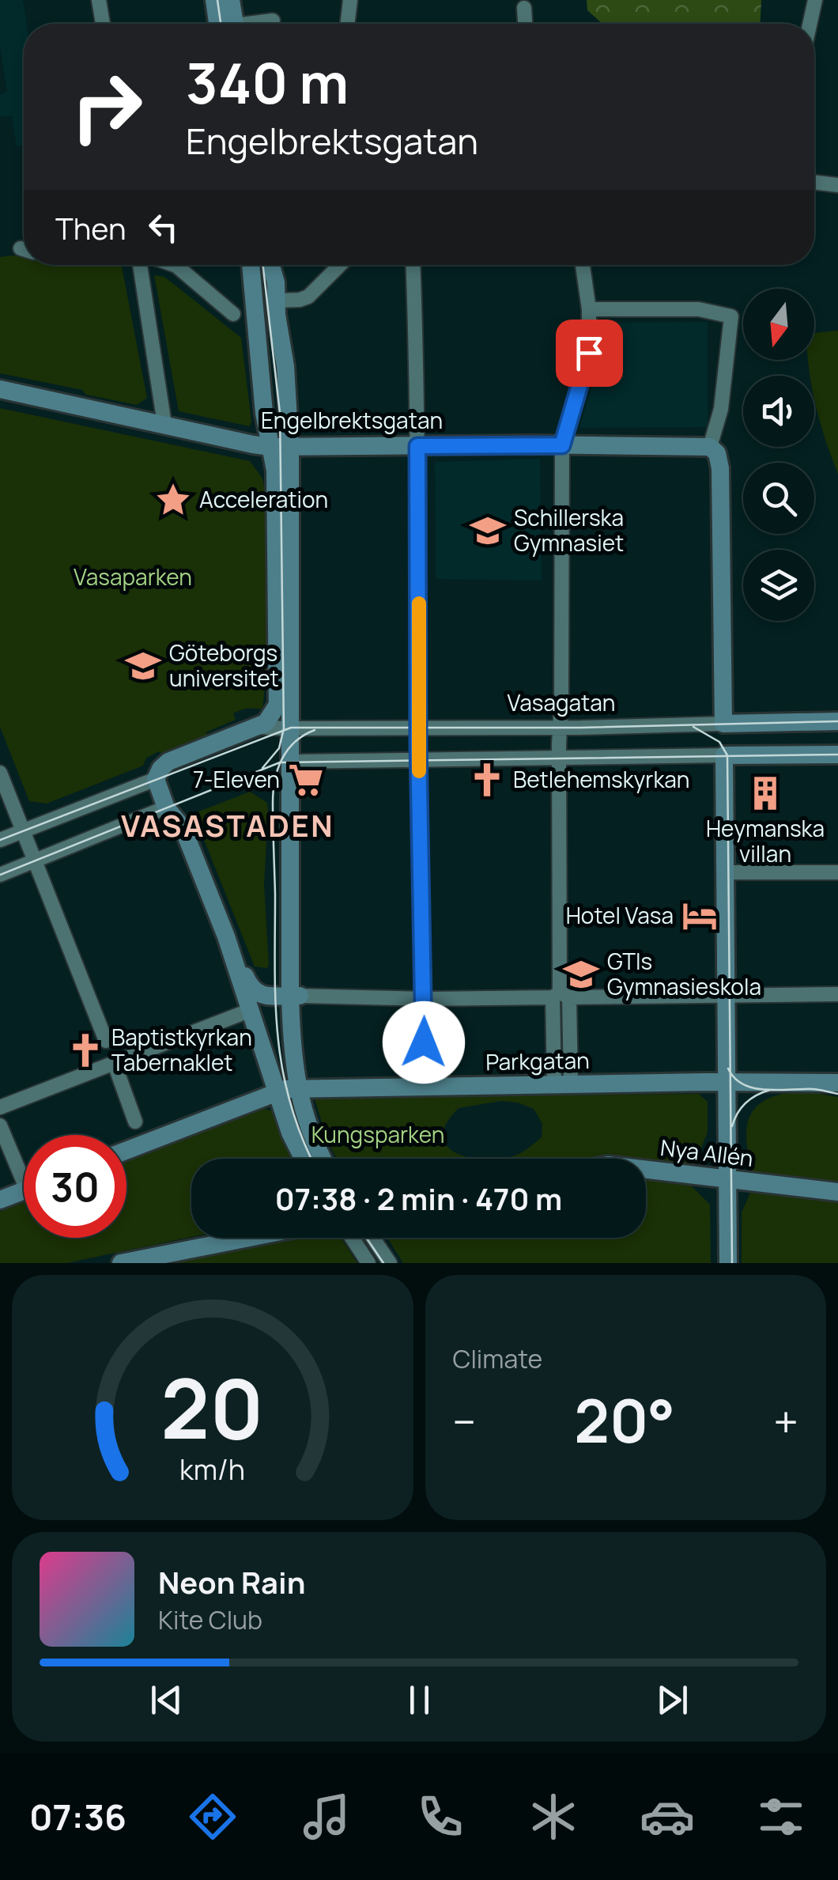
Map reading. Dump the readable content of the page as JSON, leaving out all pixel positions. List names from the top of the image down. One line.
{"streets":{"street":["Engelbrektsgatan","Vasagatan","Parkgatan","Nya Allén"]},"districts":["VASASTADEN"],"parks":["Vasaparken","Kungsparken"],"places":{"place":["Acceleration"],"school or university":["Schillerska Gymnasiet","Göteborgs universitet","GTIs Gymnasieskola"],"supermarket":["7-Eleven"],"church":["Betlehemskyrkan","Baptistkyrkan Tabernaklet"],"building":["Heymanska villan"],"hotel":["Hotel Vasa"]},"north":"bottom","page":{"turn":["340 m","Engelbrektsgatan"],"then":"Then","limit":"30","trip":"07:38 · 2 min · 470 m","tile":"Climate","heat":["−","20°","+"],"song":["Neon Rain","Kite Club"],"tabs":"07:36","gauge":["20","km/h"]}}
